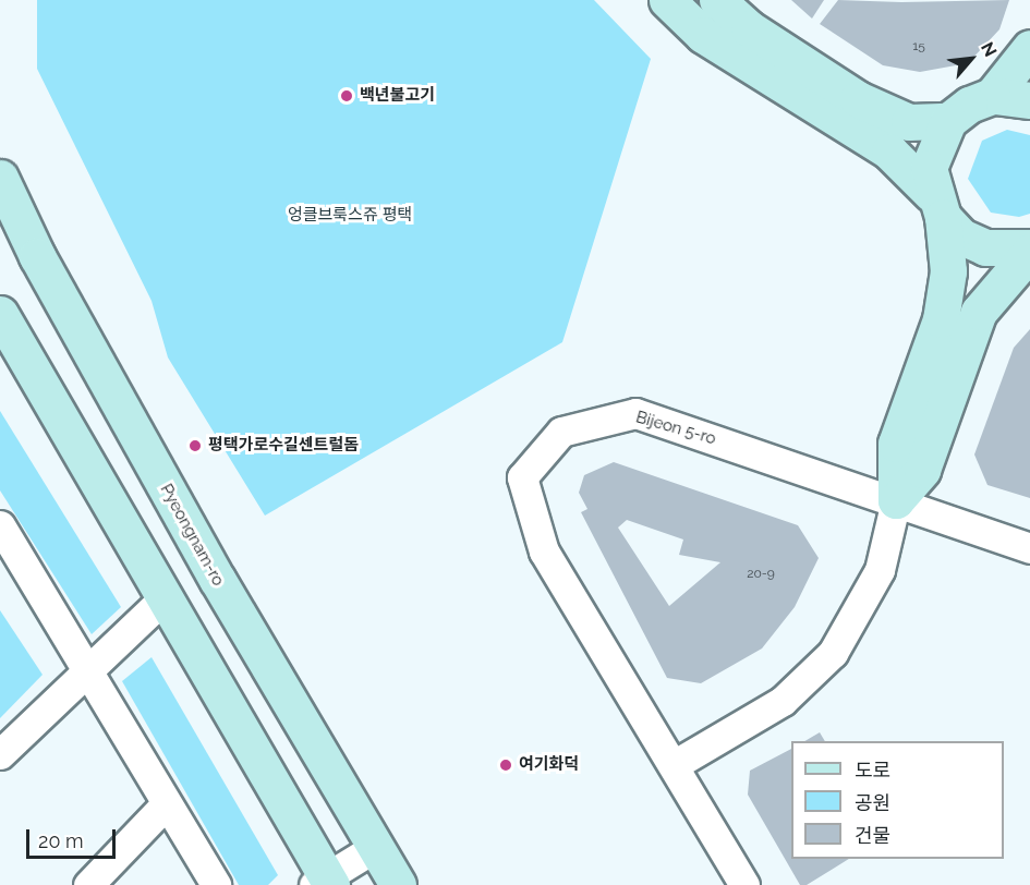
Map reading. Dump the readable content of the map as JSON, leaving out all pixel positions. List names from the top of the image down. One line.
{"streets":{"street":["Bijeon 5-ro","Pyeongnam-ro"]},"parks":["엉클브룩스쥬 평택"],"places":["백년불고기","평택가로수길센트럴돔","여기화덕"],"house_numbers":["15","20-9"],"legend":["도로","공원","건물"],"scale_bar":"20 m","north":"top right"}
